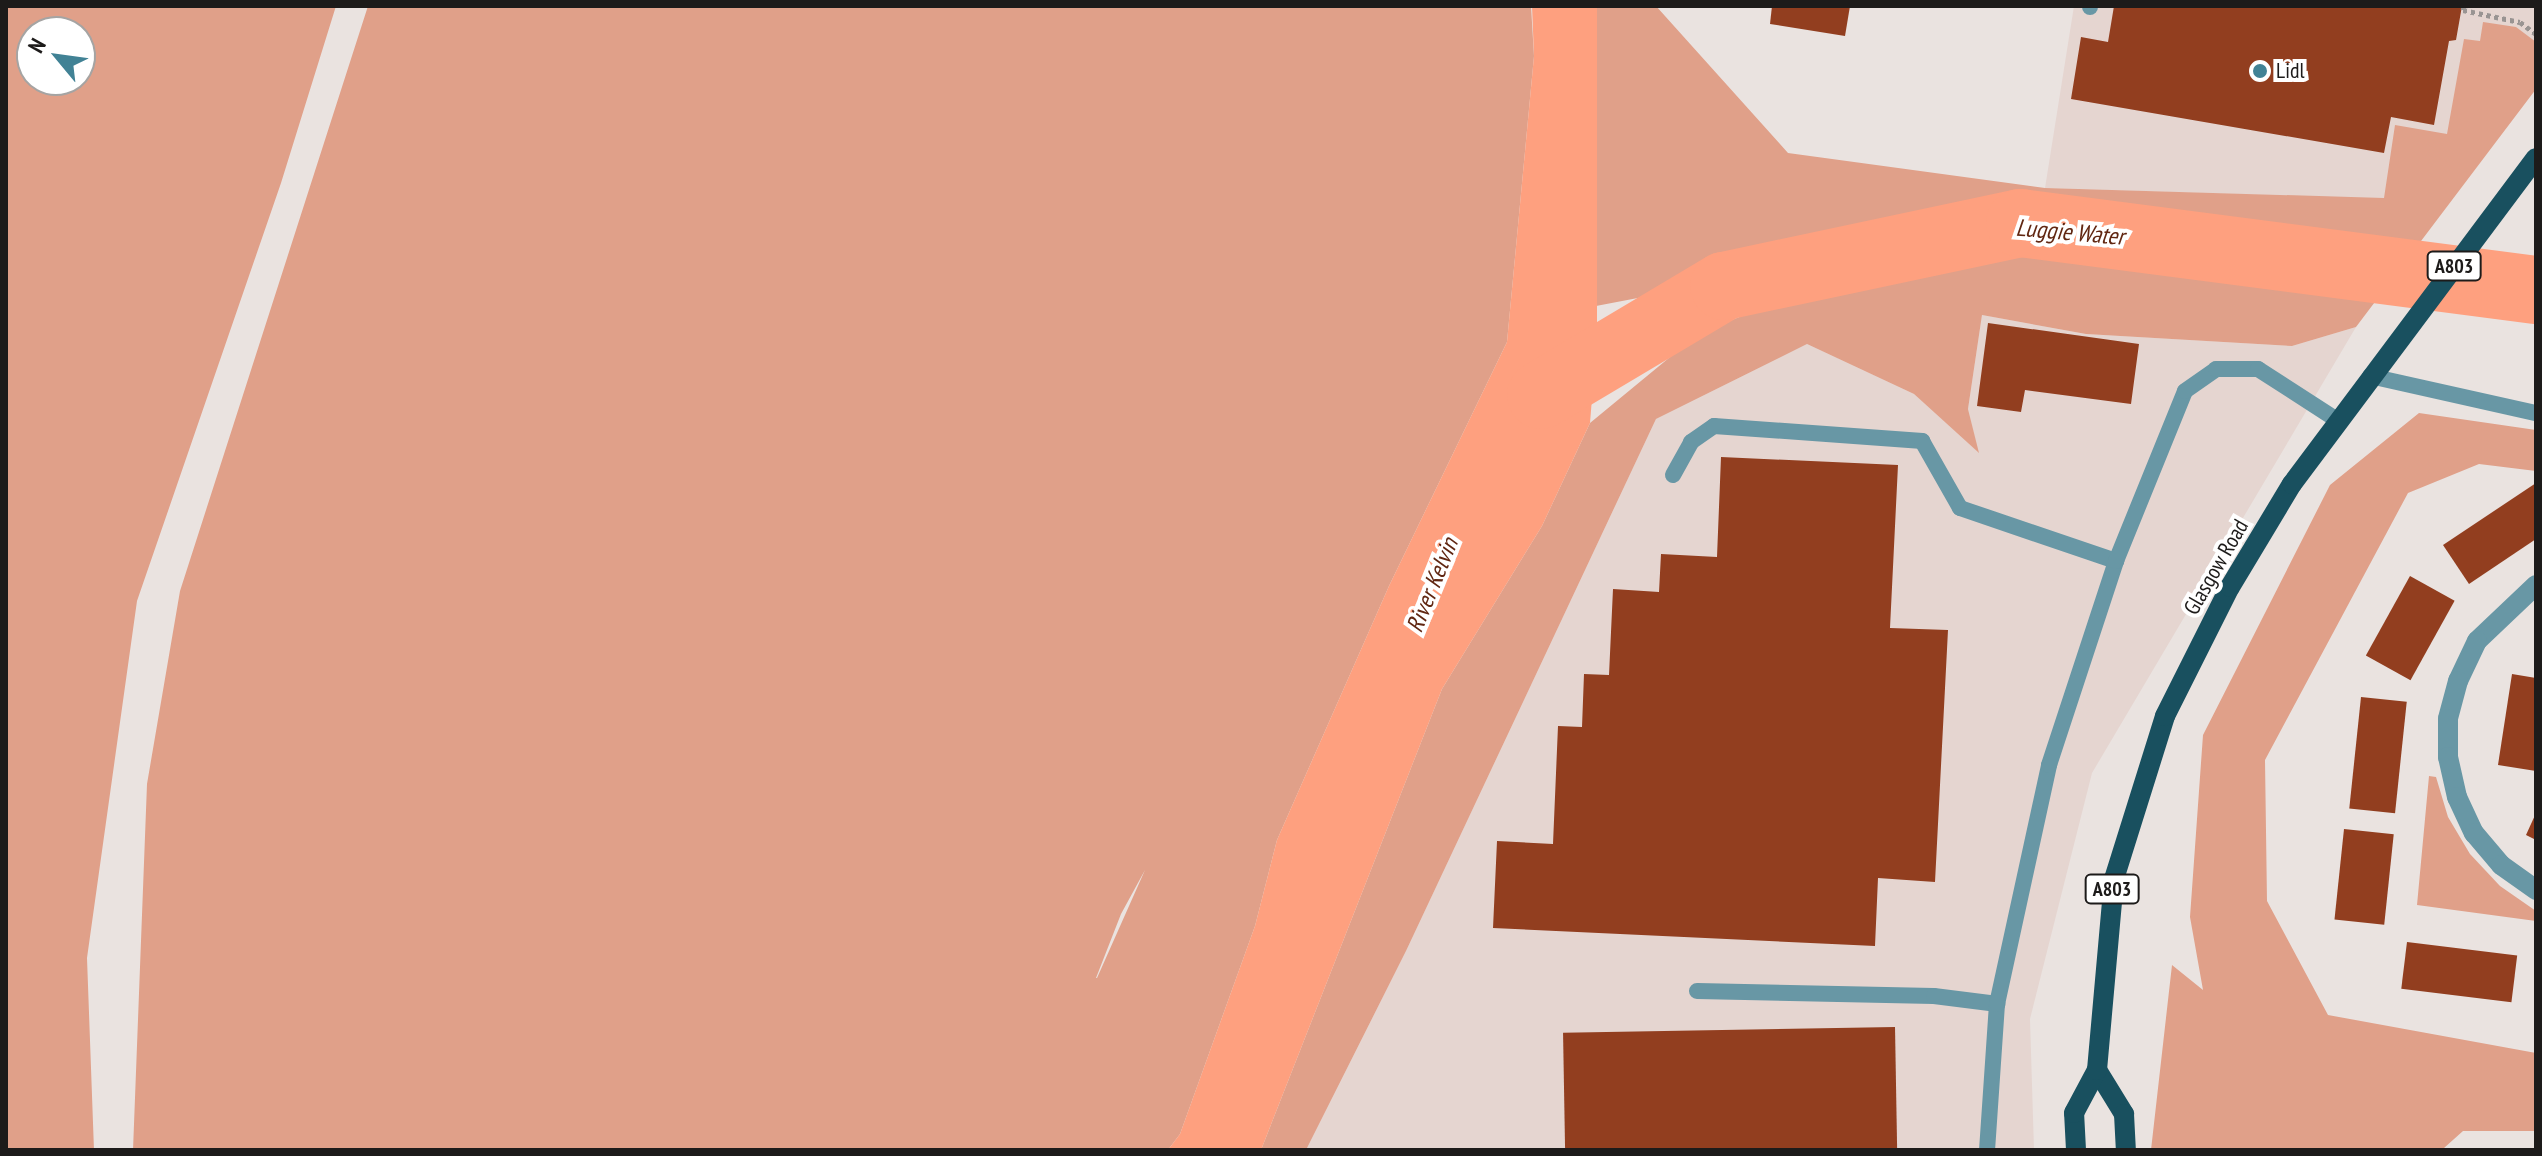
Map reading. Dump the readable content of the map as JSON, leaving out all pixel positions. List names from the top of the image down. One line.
{"streets":{"main road":["A803","Glasgow Road"]},"water":["Luggie Water","River Kelvin"],"places":["Lidl"],"north":"top left"}
